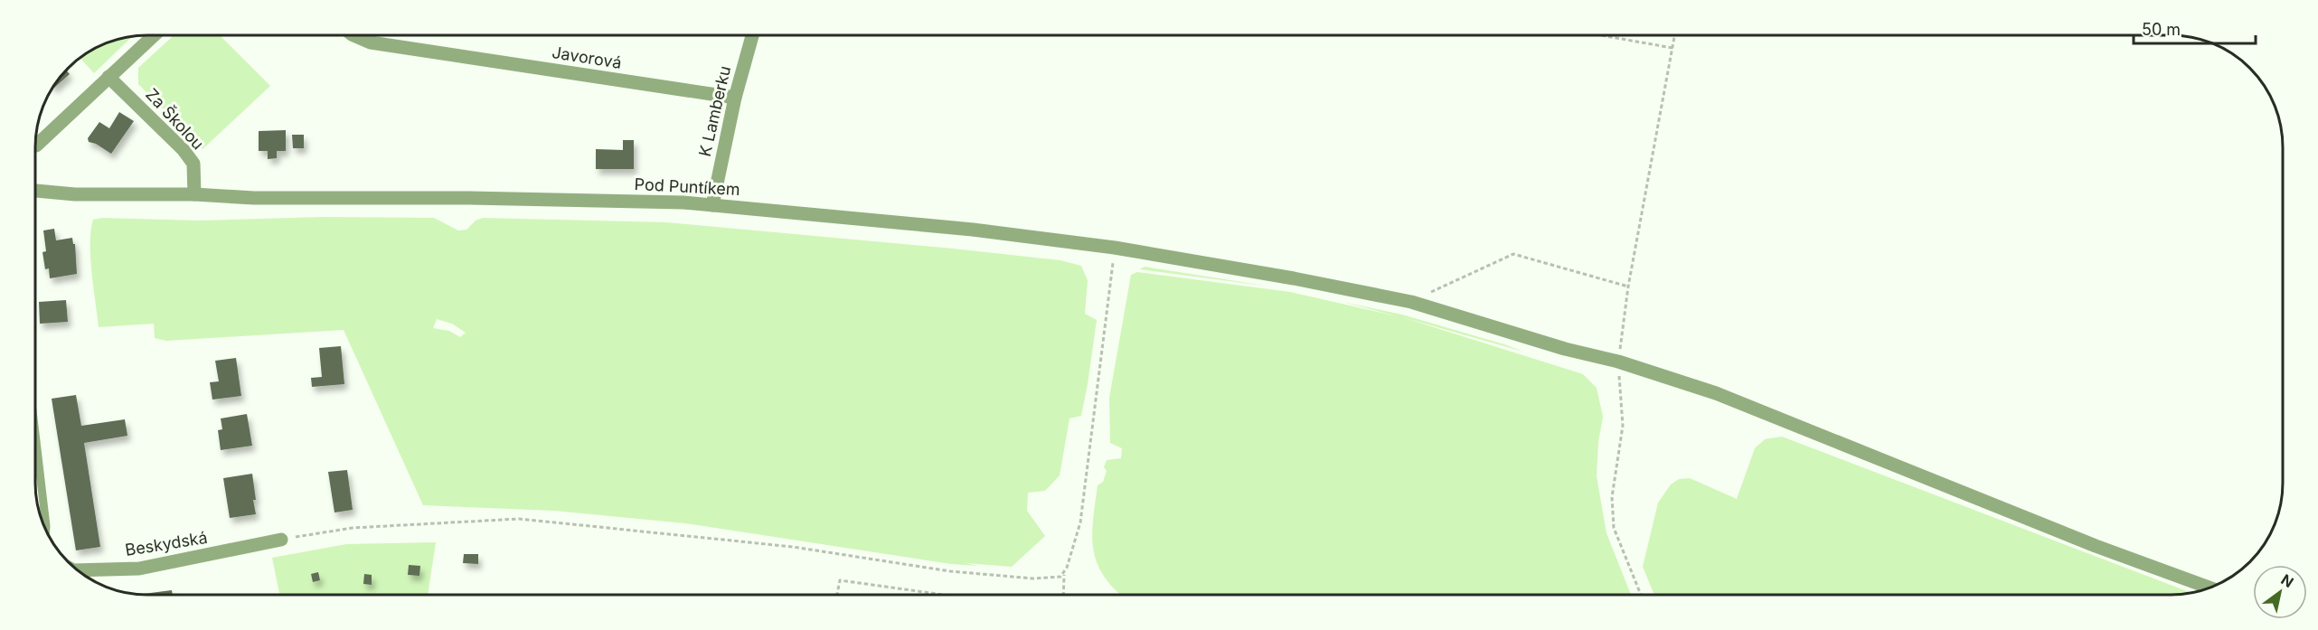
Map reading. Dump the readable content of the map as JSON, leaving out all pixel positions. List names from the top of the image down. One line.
{"streets":{"street":["Javorová","K Lamberku","Za Školou","Pod Puntíkem","Beskydská"]},"crossings":[["Javorová","K Lamberku"],["K Lamberku","Pod Puntíkem"],["Za Školou","Pod Puntíkem"]],"scale_bar":"50 m","north":"top right"}
